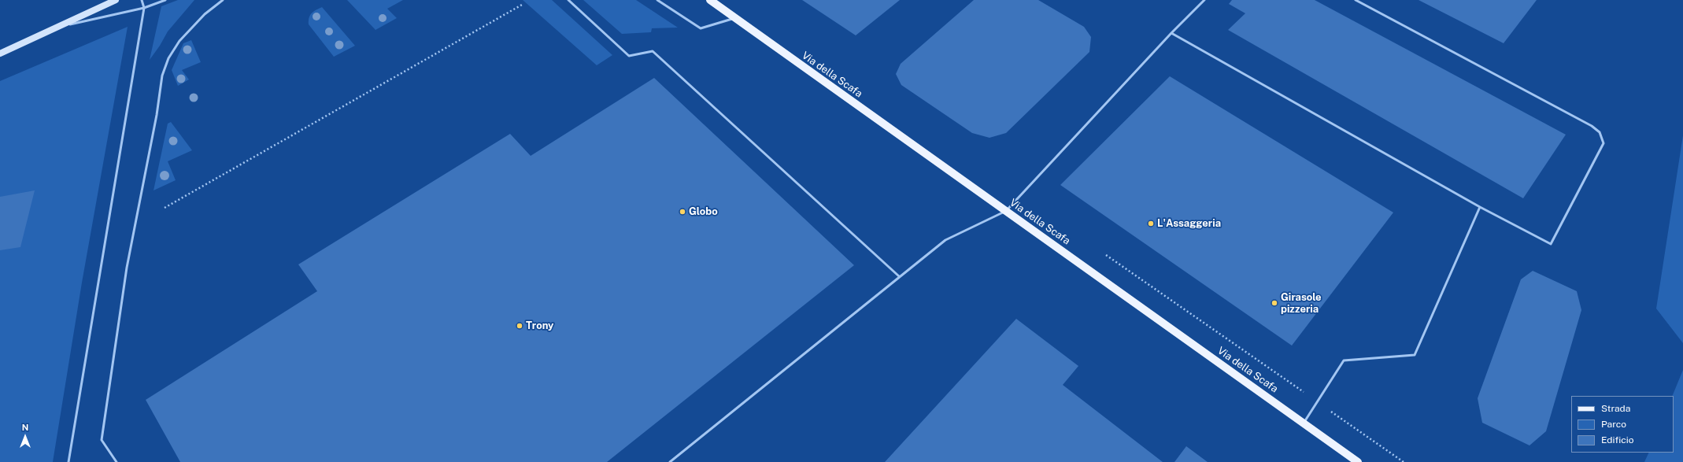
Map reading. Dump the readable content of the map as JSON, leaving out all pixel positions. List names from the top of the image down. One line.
{"streets":{"main road":["Via della Scafa"]},"places":["Globo","L'Assaggeria","Girasole pizzeria","Trony"],"legend":["Strada","Parco","Edificio"],"north":"top"}
